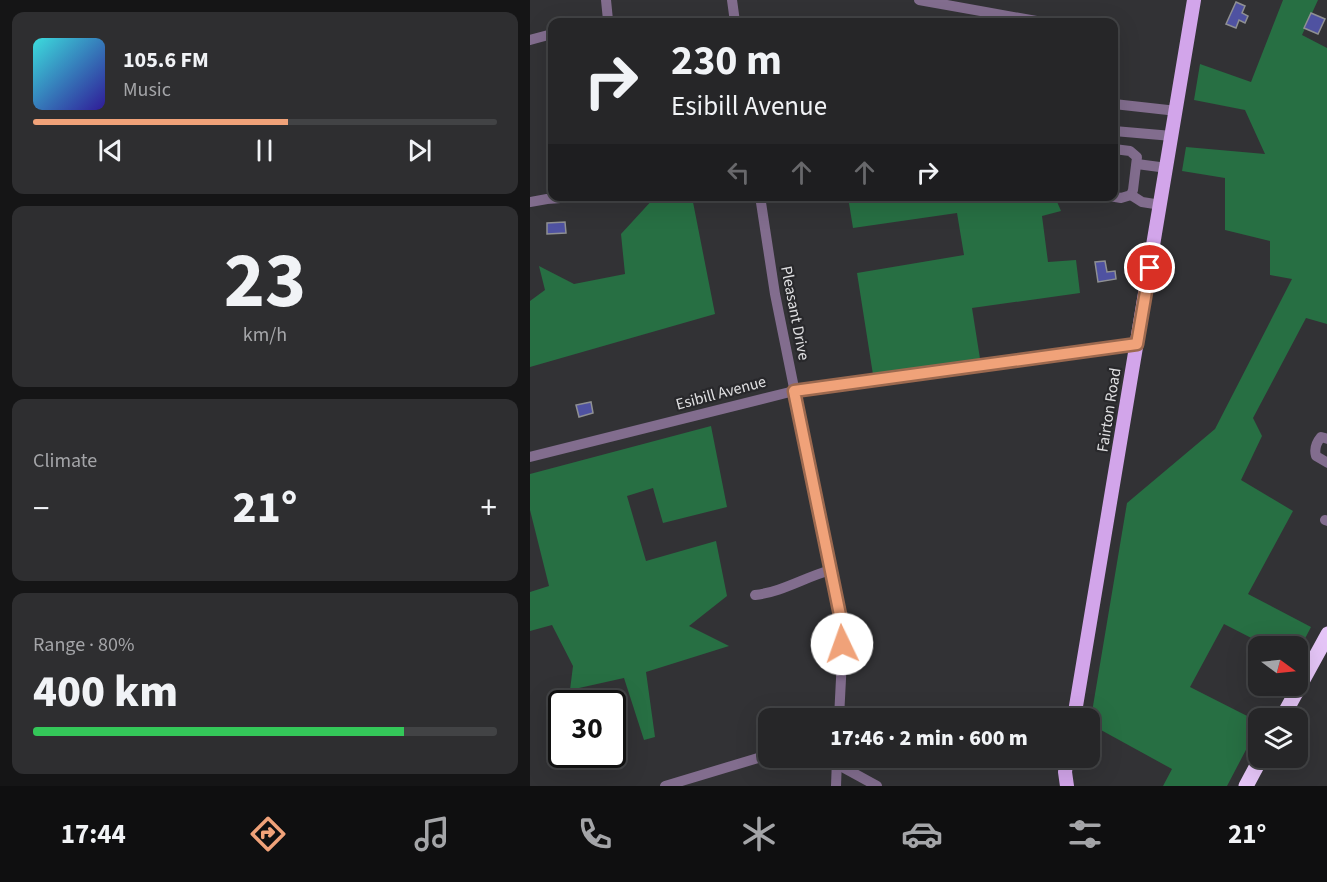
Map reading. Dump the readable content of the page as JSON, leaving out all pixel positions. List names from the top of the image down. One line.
{"streets":{"main road":["Fairton Road"],"street":["Pleasant Drive","Esibill Avenue"]},"crossings":[["Pleasant Drive","Esibill Avenue"],["Esibill Avenue","Fairton Road"]],"north":"right","page":{"turn":["230 m","Esibill Avenue"],"song":["105.6 FM","Music"],"tile":[["23","km/h"],"Climate",["Range · 80%","400 km"]],"heat":["−","21°","+"],"limit":"30","trip":"17:46 · 2 min · 600 m","tabs":["17:44","21°"]}}
